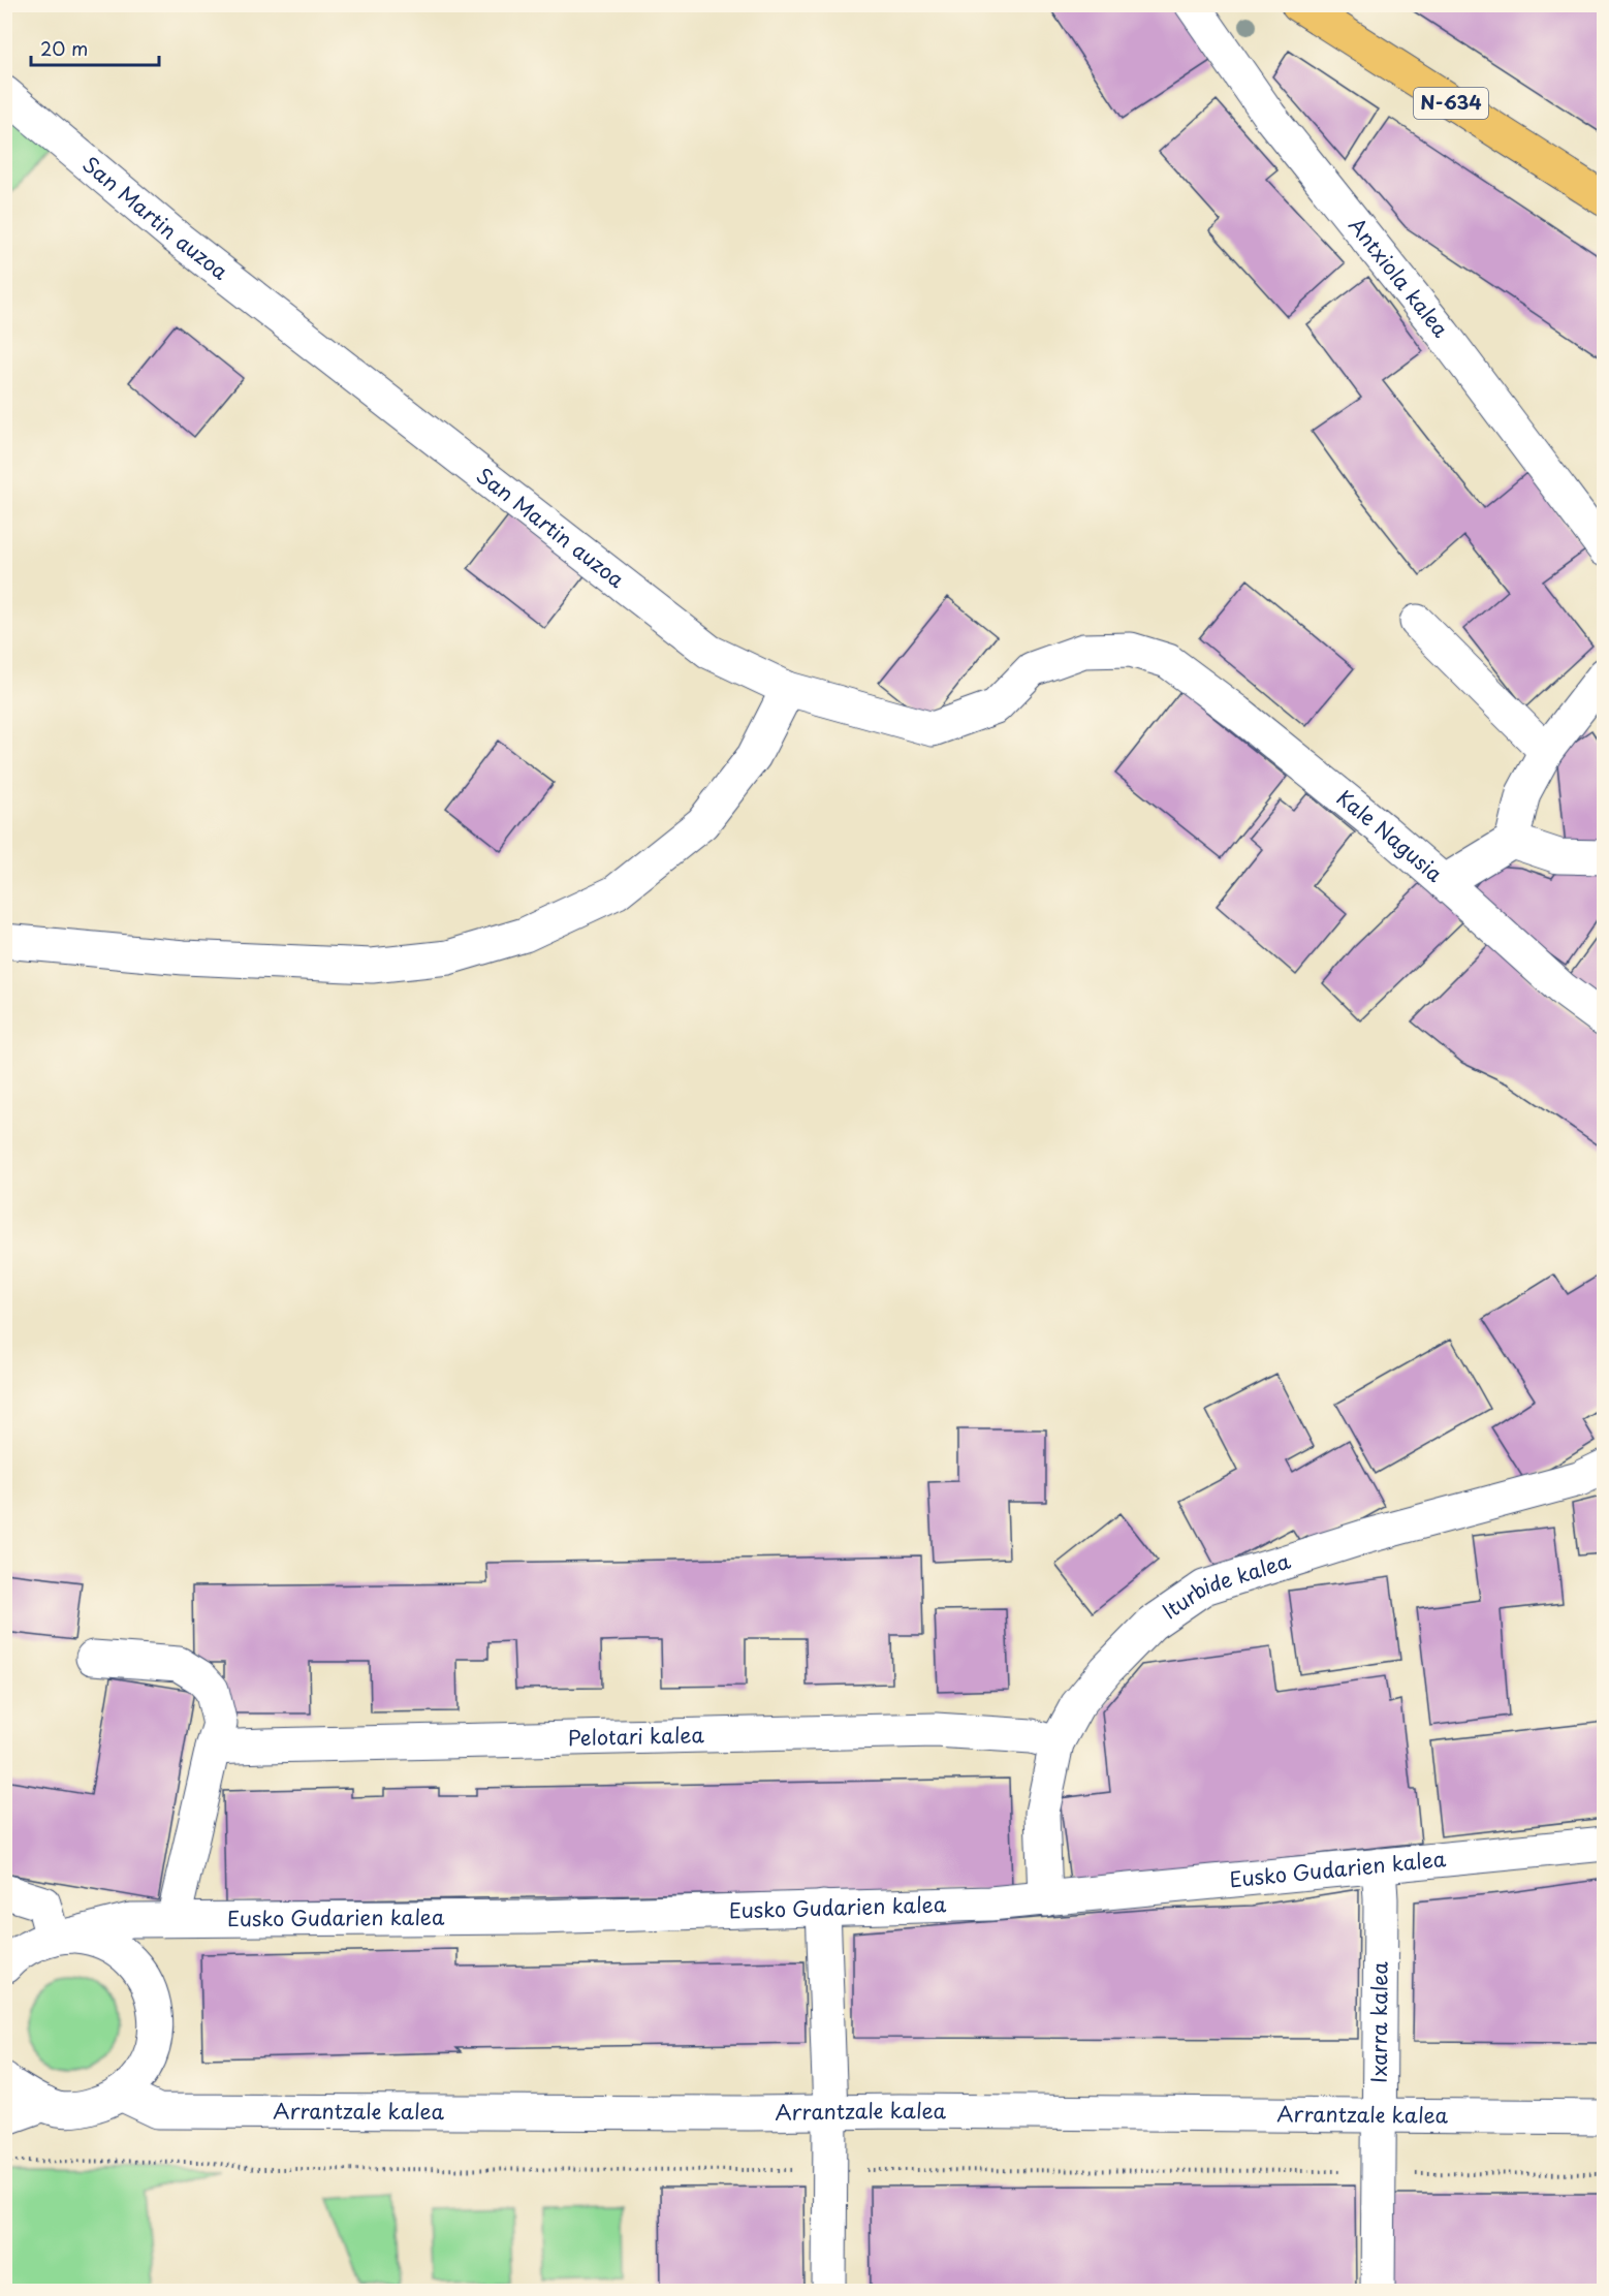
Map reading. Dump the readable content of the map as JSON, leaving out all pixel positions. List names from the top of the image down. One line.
{"streets":{"highway":["N-634"],"street":["San Martin auzoa","Antxiola kalea","Kale Nagusia","Iturbide kalea","Pelotari kalea","Eusko Gudarien kalea","Ixarra kalea","Arrantzale kalea"]},"crossings":[["San Martin auzoa","Kale Nagusia"],["Iturbide kalea","Pelotari kalea"],["Iturbide kalea","Eusko Gudarien kalea"],["Eusko Gudarien kalea","Ixarra kalea"],["Ixarra kalea","Arrantzale kalea"]],"scale_bar":"20 m"}
